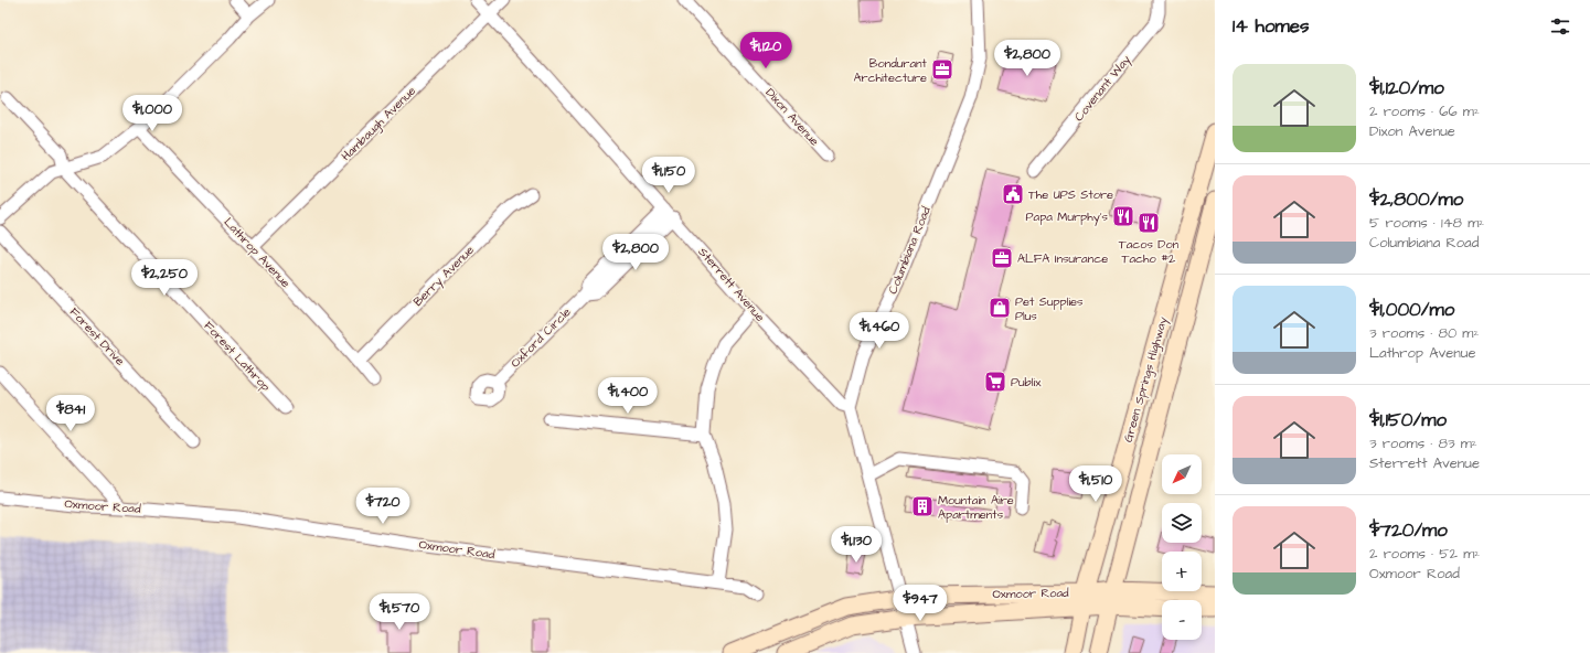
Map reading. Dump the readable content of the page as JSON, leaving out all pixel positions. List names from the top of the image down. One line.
{"streets":{"main road":["Green Springs Highway","Oxmoor Road"],"street":["Covenant Way","Dixon Avenue","Hambaugh Avenue","Columbiana Road","Lathrop Avenue","Berry Avenue","Sterrett Avenue","Forest Drive","Oxford Circle","Forest Lathrop"]},"crossings":[["Hambaugh Avenue","Lathrop Avenue"],["Hambaugh Avenue","Sterrett Avenue"],["Columbiana Road","Sterrett Avenue"],["Columbiana Road","Oxmoor Road"],["Lathrop Avenue","Berry Avenue"],["Sterrett Avenue","Oxford Circle"],["Green Springs Highway","Oxmoor Road"]],"places":{"office":["Bondurant Architecture","ALFA Insurance"],"public building":["The UPS Store"],"restaurant":["Papa Murphy's","Tacos Don Tacho #2"],"shop":["Pet Supplies Plus"],"supermarket":["Publix"],"building":["Mountain Aire Apartments"]},"north":"bottom left","page":{"heading":"14 homes","price":["$1,120","$2,800","$1,000","$1,150","$2,800","$2,250","$1,460","$1,400","$841","$1,510","$720","$1,130","$947","$1,570"],"list":[{"name":"$1,120/mo","note":"2 rooms · 66 m² · Dixon Avenue"},{"name":"$2,800/mo","note":"5 rooms · 148 m² · Columbiana Road"},{"name":"$1,000/mo","note":"3 rooms · 80 m² · Lathrop Avenue"},{"name":"$1,150/mo","note":"3 rooms · 83 m² · Sterrett Avenue"},{"name":"$720/mo","note":"2 rooms · 52 m² · Oxmoor Road"}],"map_buttons":["+","−"]}}
